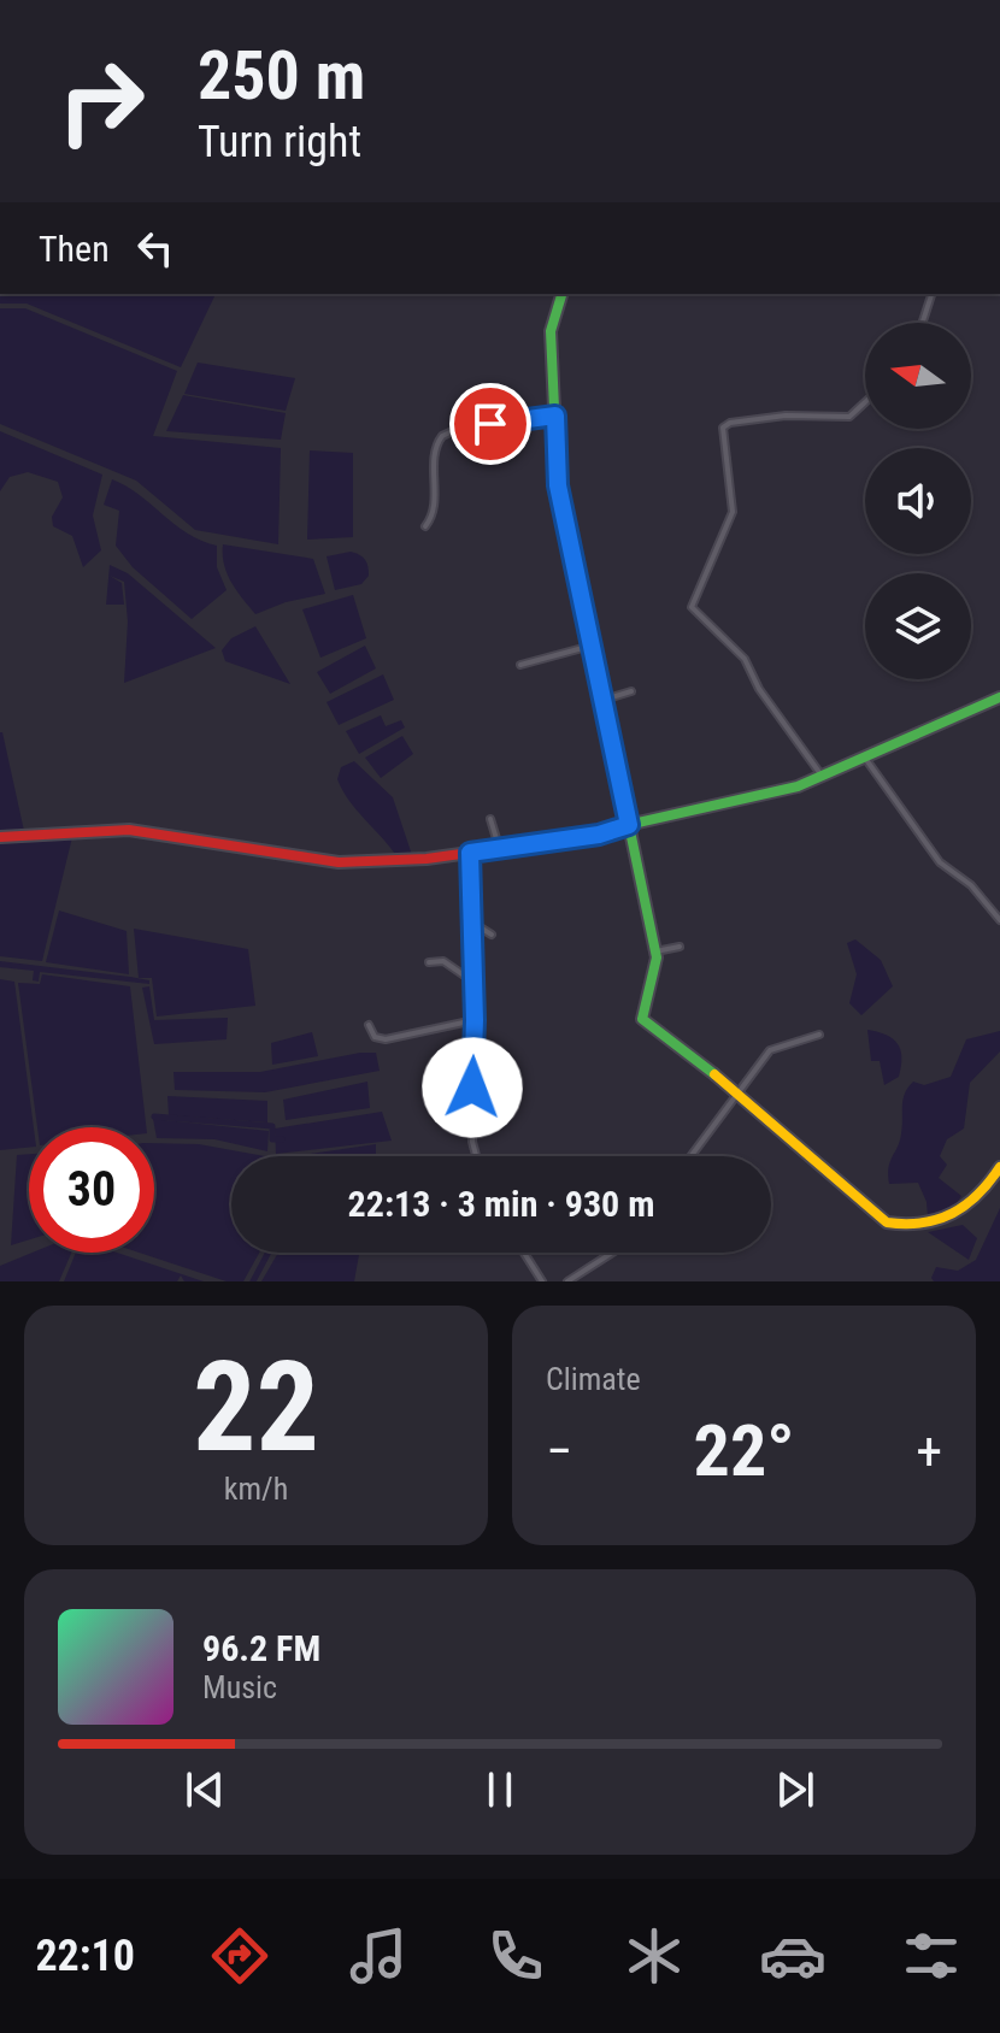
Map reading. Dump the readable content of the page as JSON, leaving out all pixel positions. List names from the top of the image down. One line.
{"north":"left","page":{"turn":["250 m","Turn right"],"then":"Then","limit":"30","trip":"22:13 · 3 min · 930 m","tile":[["22","km/h"],"Climate"],"heat":["−","22°","+"],"song":["96.2 FM","Music"],"tabs":"22:10"}}
